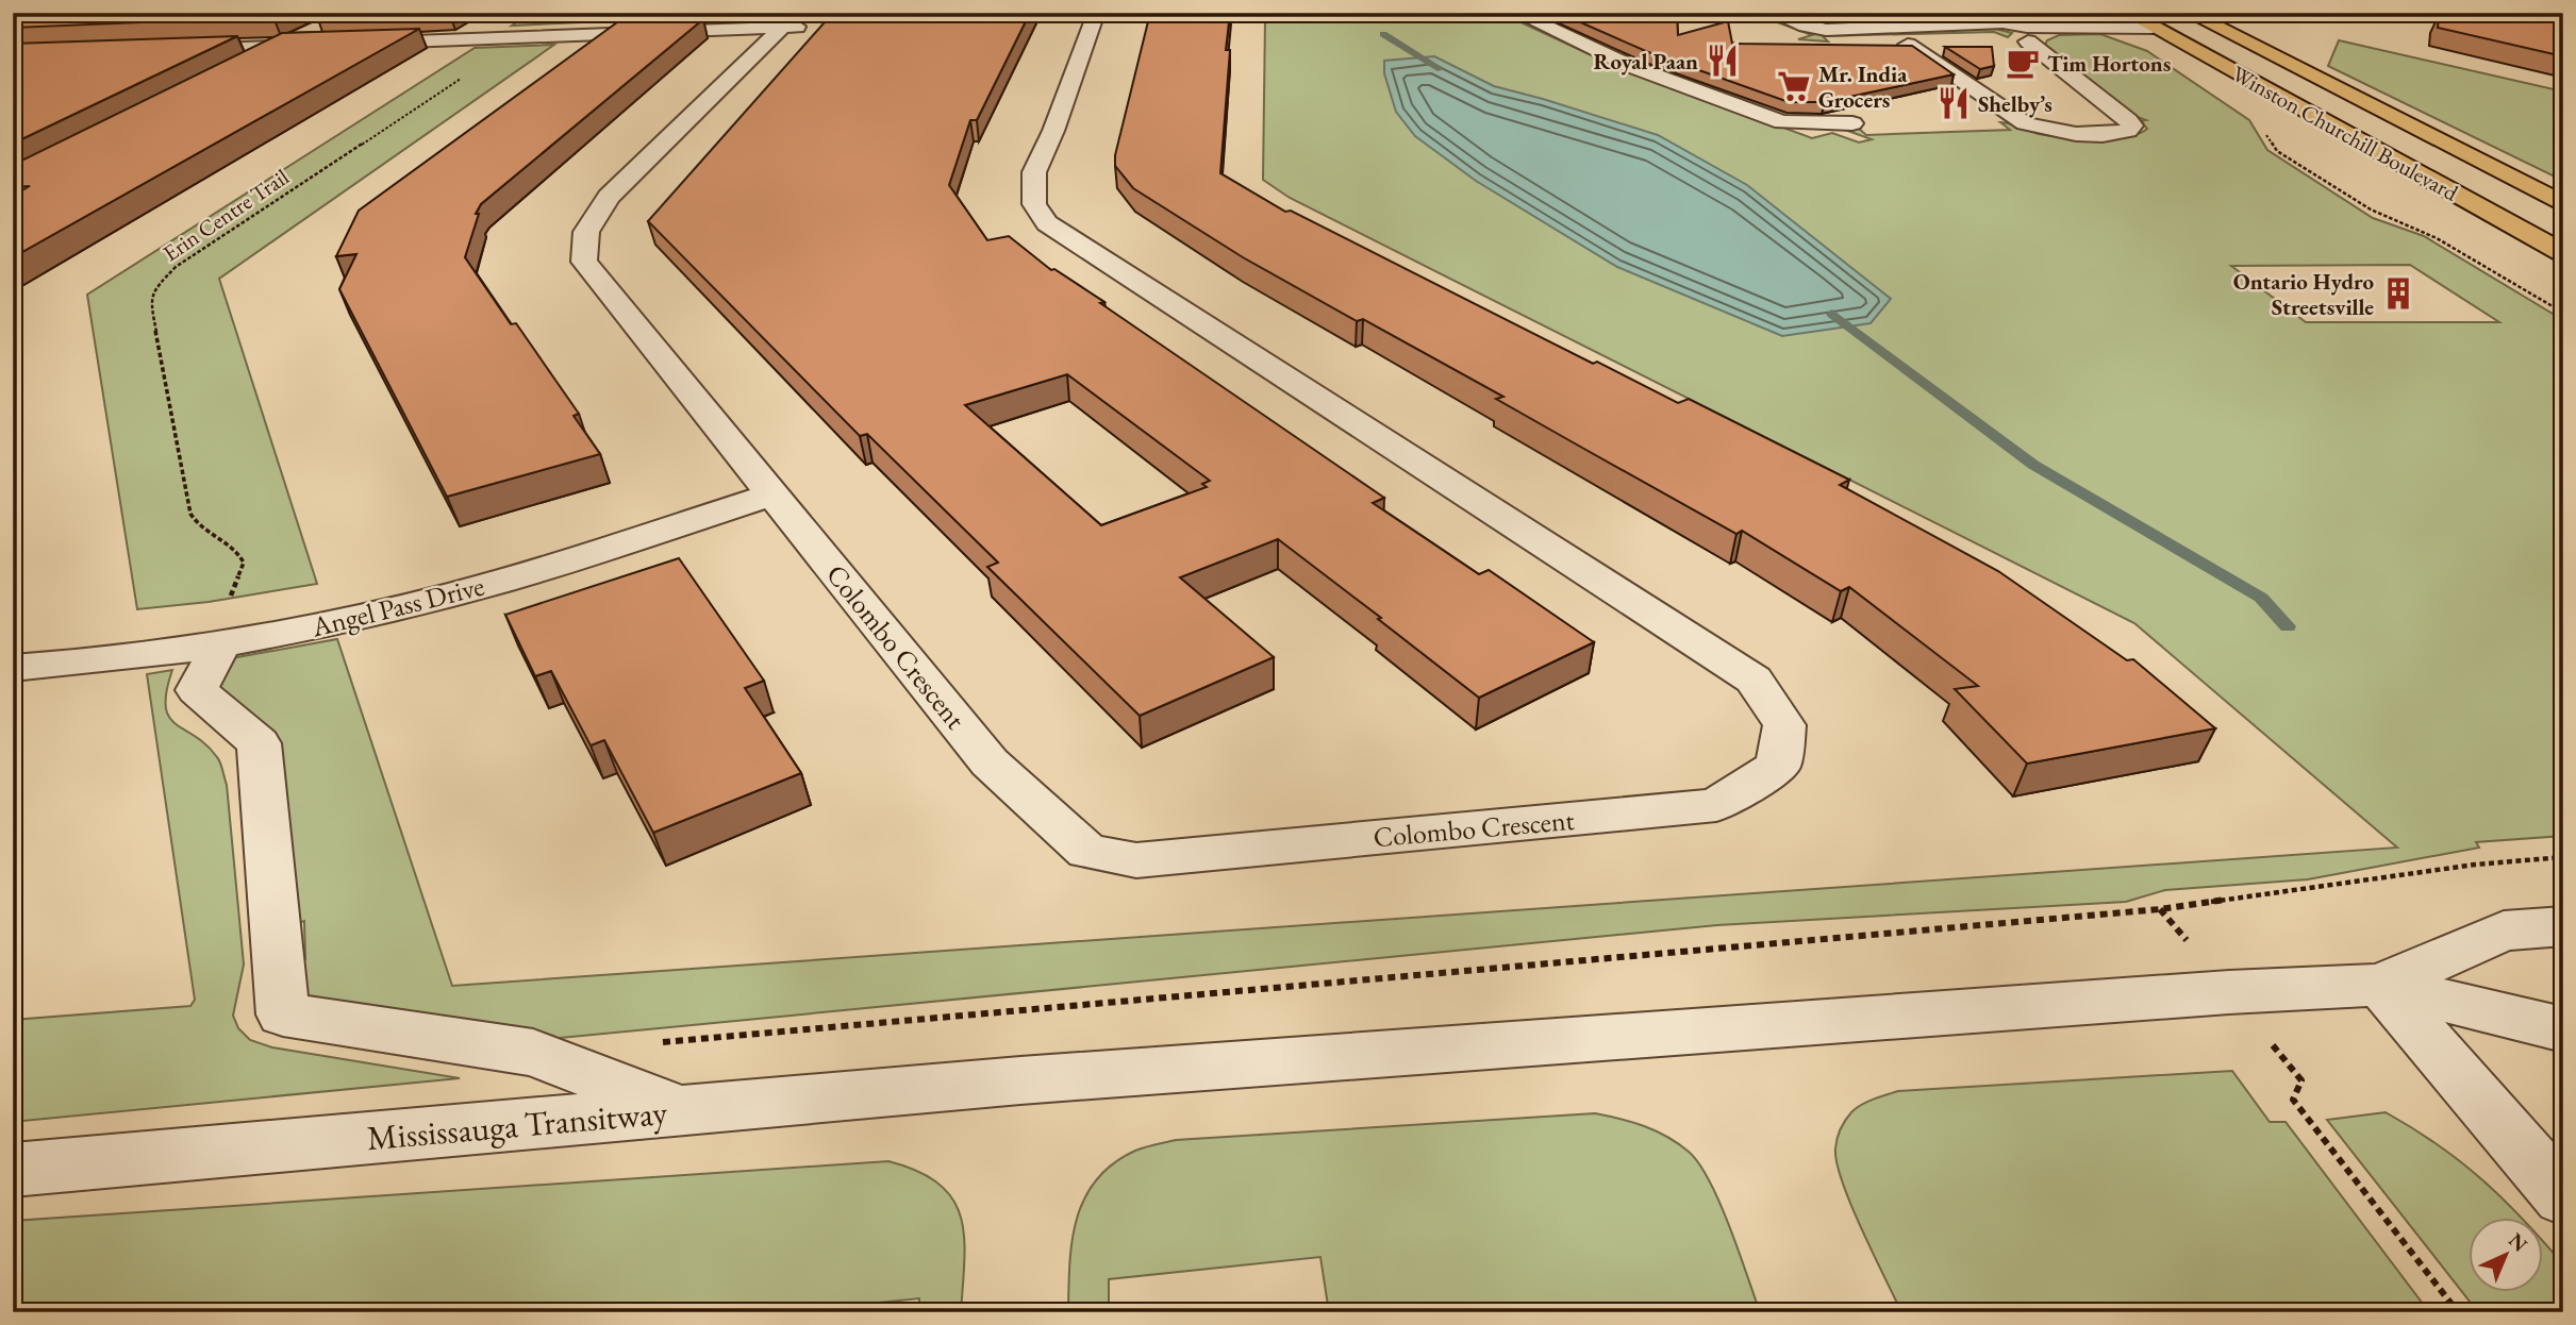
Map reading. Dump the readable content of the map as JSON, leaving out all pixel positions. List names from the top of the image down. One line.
{"streets":{"main road":["Winston Churchill Boulevard"],"street":["Angel Pass Drive","Colombo Crescent","Mississauga Transitway"],"path":["Erin Centre Trail"]},"crossings":[["Erin Centre Trail","Angel Pass Drive"],["Angel Pass Drive","Colombo Crescent"]],"places":{"restaurant":["Royal Paan","Shelby’s"],"cafe":["Tim Hortons"],"supermarket":["Mr. India Grocers"],"building":["Ontario Hydro Streetsville"]},"north":"top right"}
